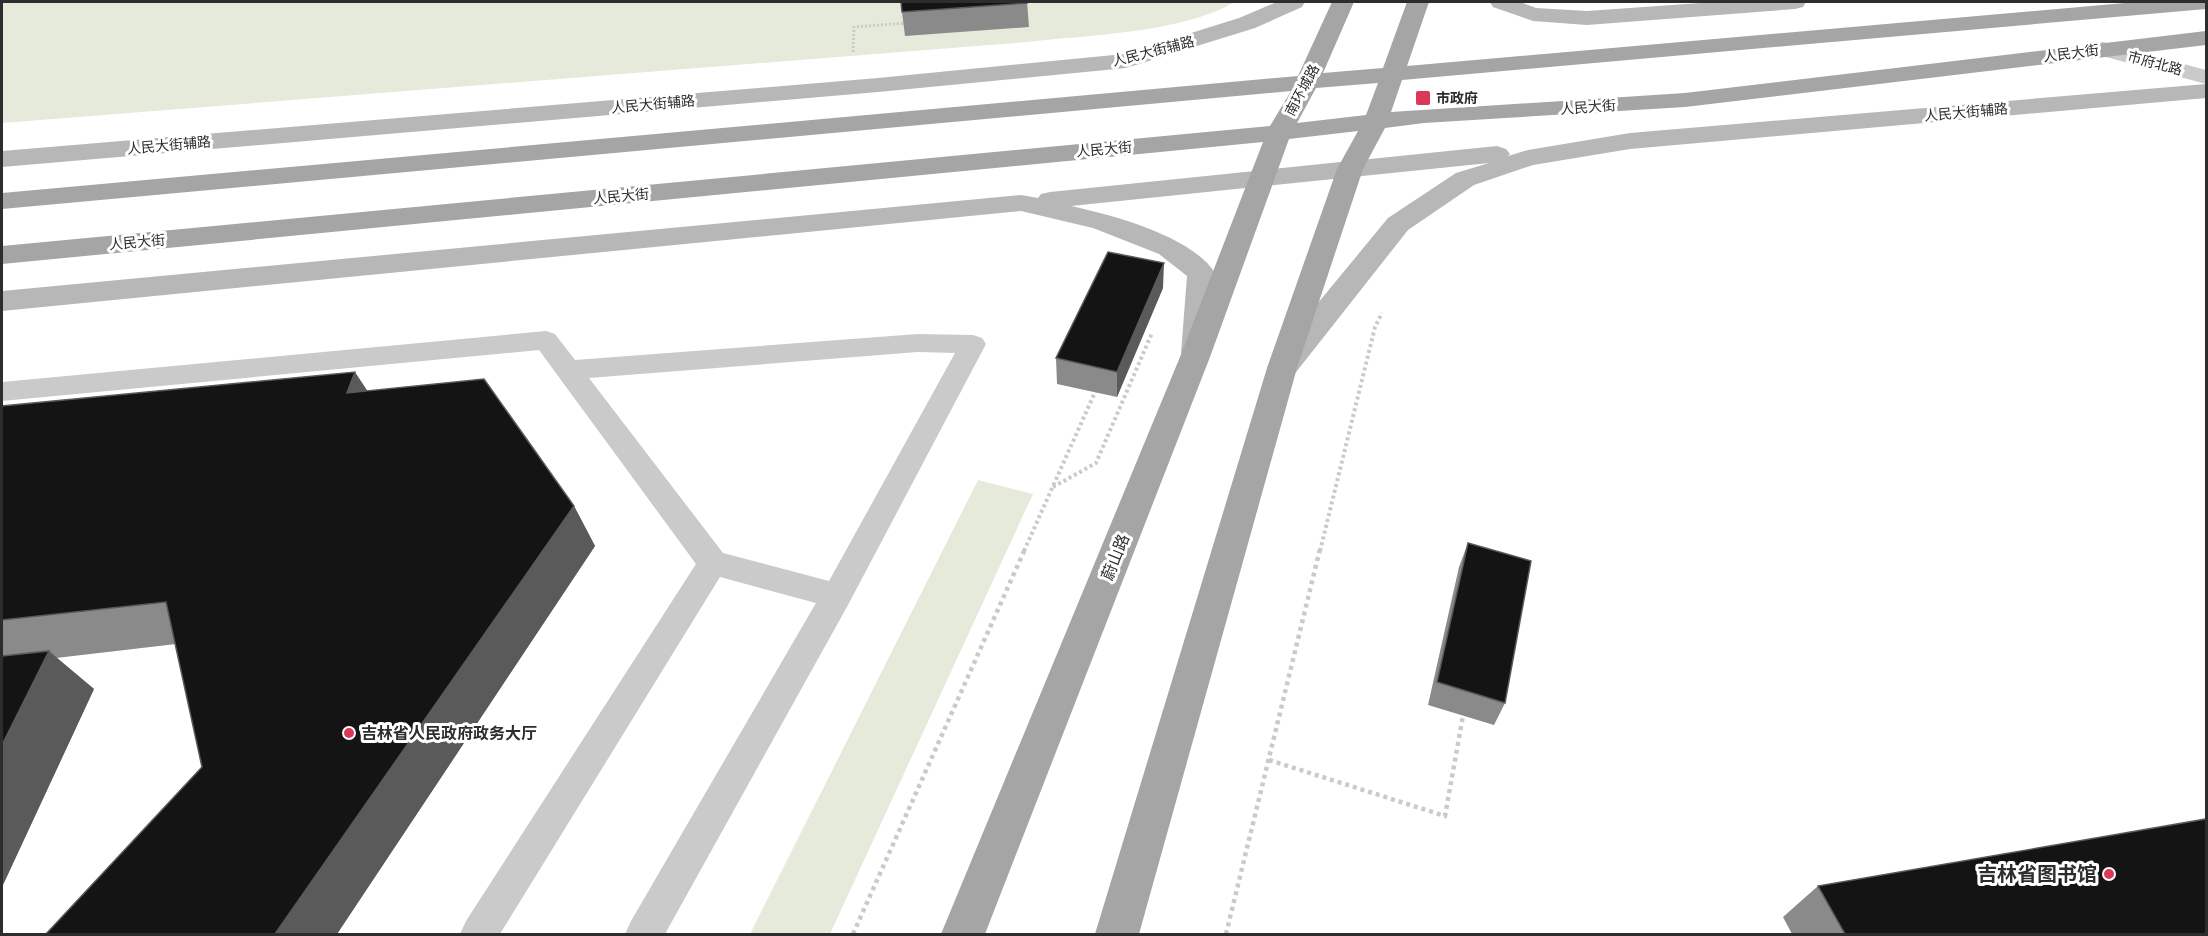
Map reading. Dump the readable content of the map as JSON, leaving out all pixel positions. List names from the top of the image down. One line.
{"streets":{"main road":["人民大街辅路","人民大街","南环城路","蔚山路"],"street":["市府北路"]},"crossings":[["人民大街","市府北路"],["人民大街","南环城路"],["南环城路","蔚山路"]],"places":{"transit":["市政府"],"other":["吉林省人民政府政务大厅","吉林省图书馆"]}}
